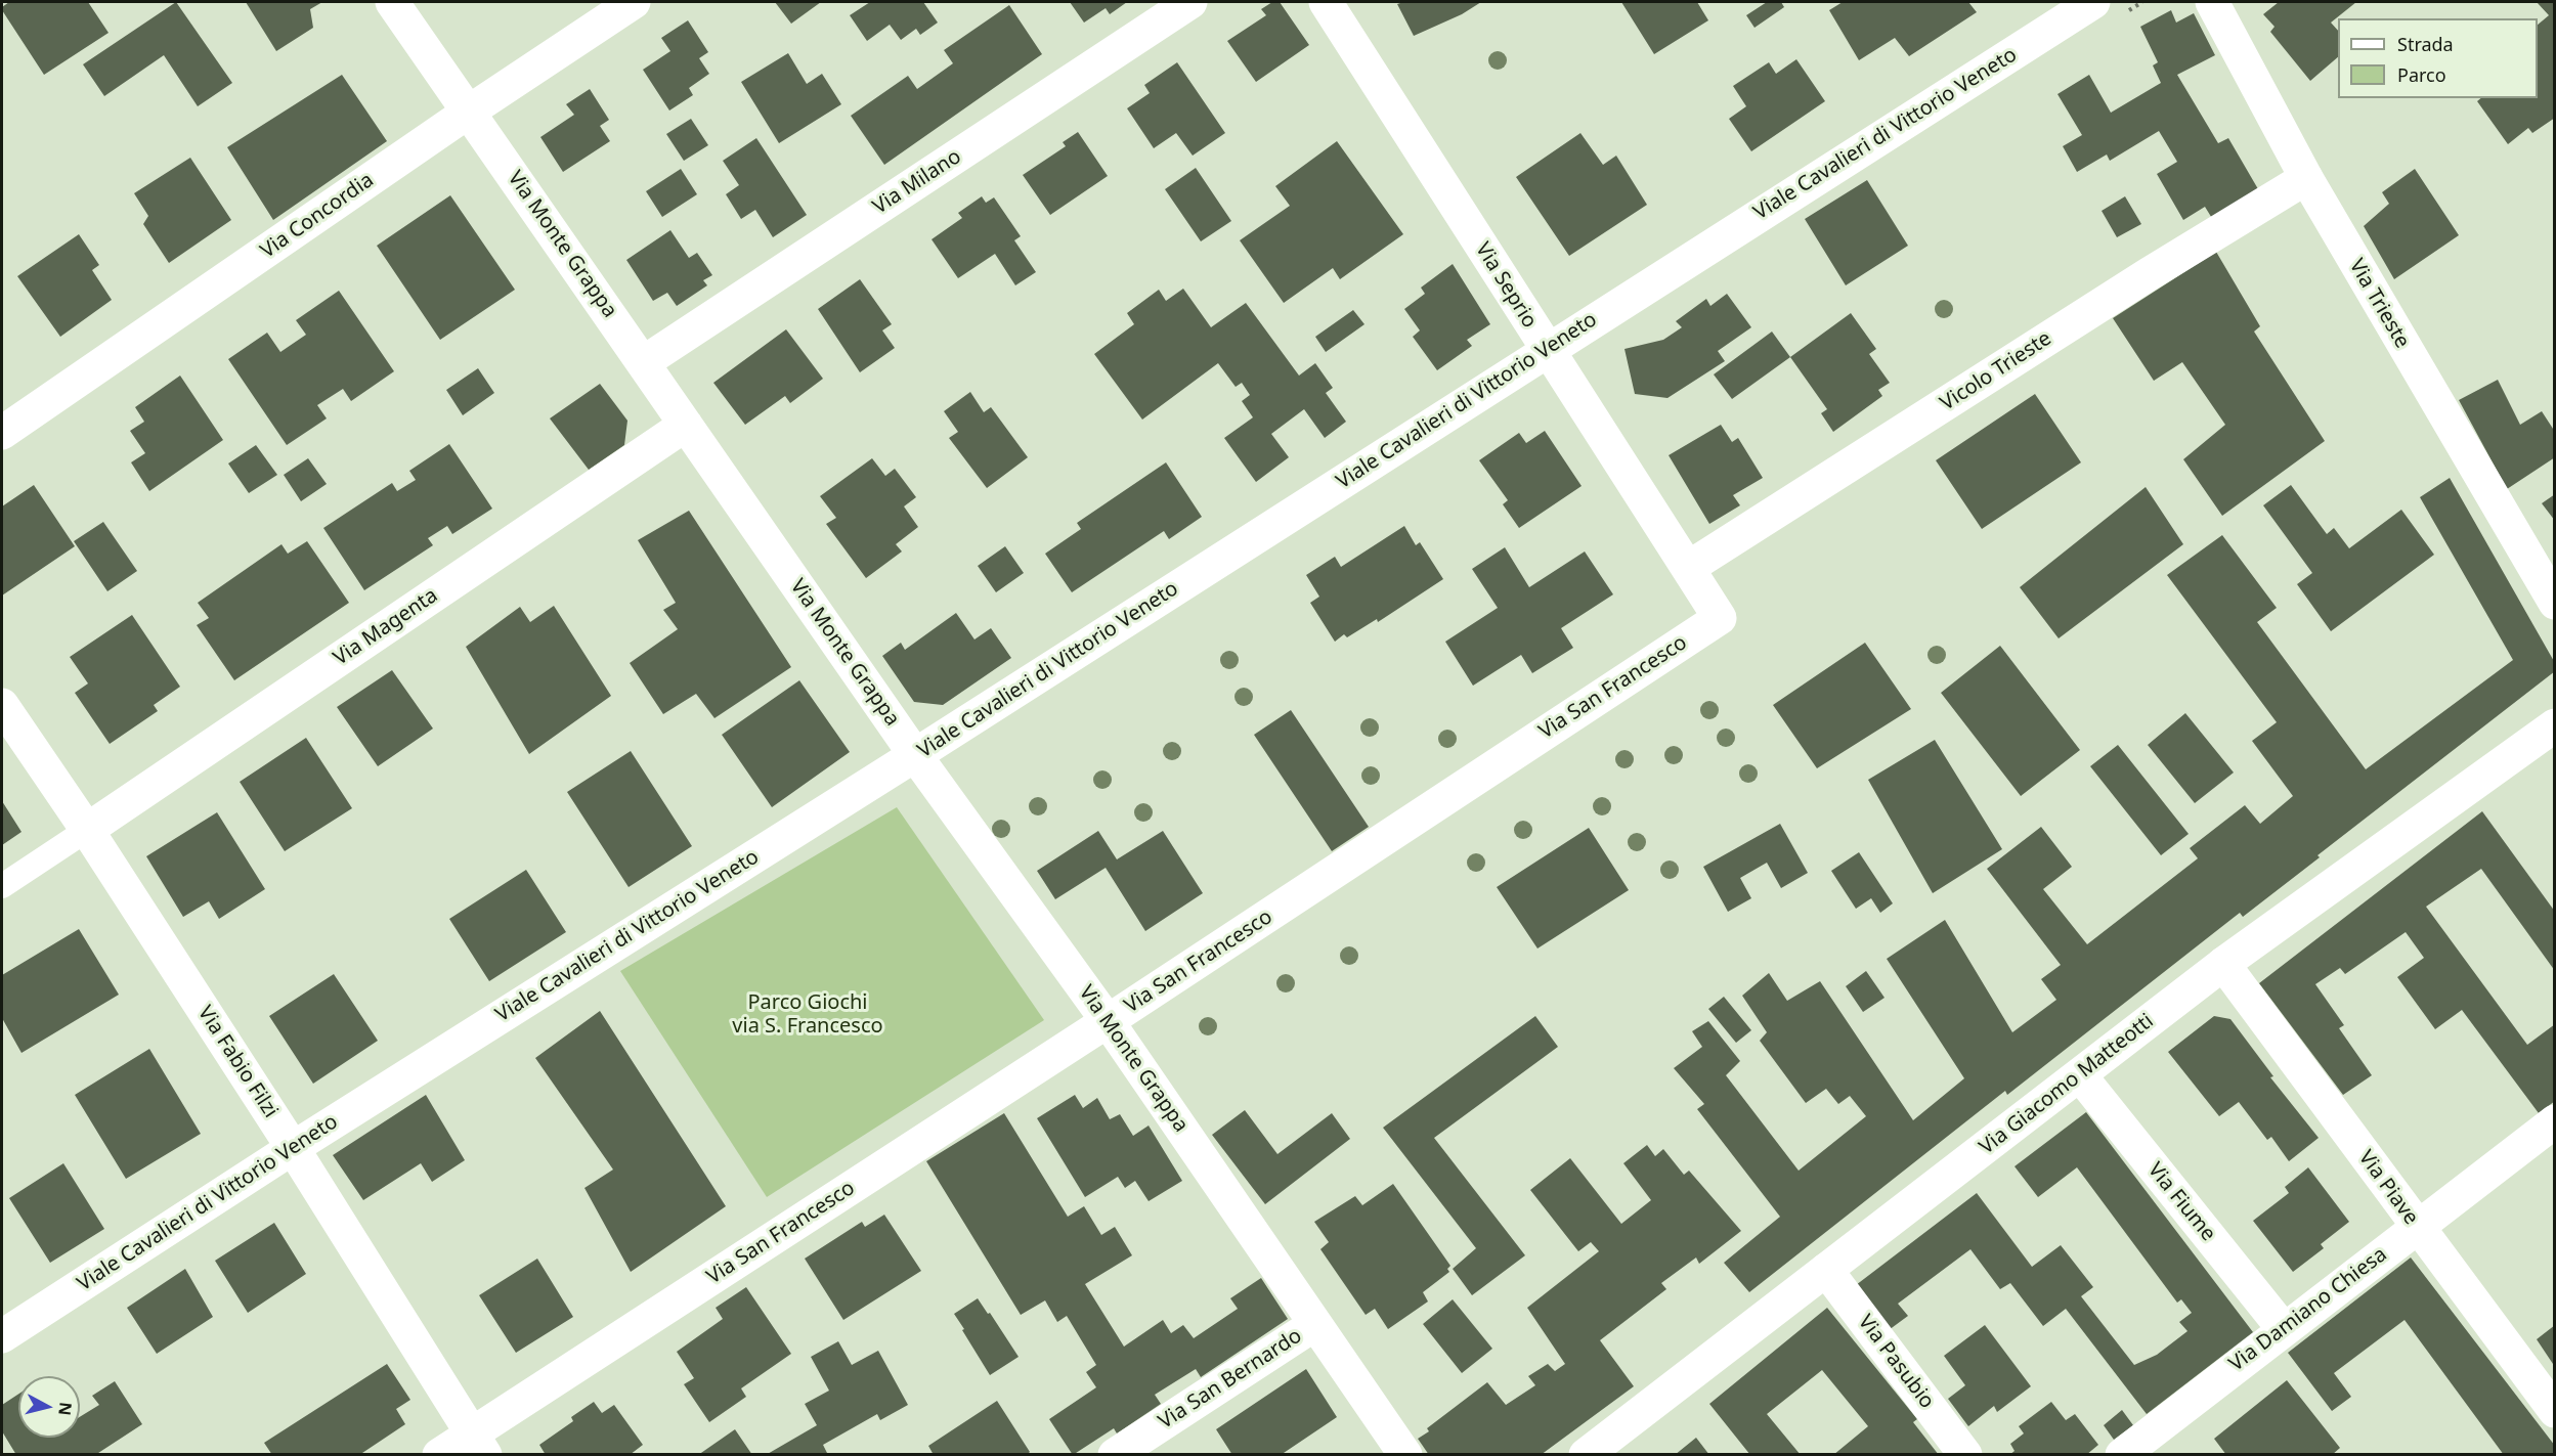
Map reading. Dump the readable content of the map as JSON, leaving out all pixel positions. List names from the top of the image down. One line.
{"streets":{"street":["Viale Cavalieri di Vittorio Veneto","Via Milano","Via Concordia","Via Monte Grappa","Via Seprio","Via Trieste","Vicolo Trieste","Via Magenta","Via San Francesco","Via Fabio Filzi","Via Giacomo Matteotti","Via Piave","Via Fiume","Via Damiano Chiesa","Via Pasubio","Via San Bernardo"]},"crossings":[["Viale Cavalieri di Vittorio Veneto","Via Monte Grappa"],["Viale Cavalieri di Vittorio Veneto","Via Seprio"],["Viale Cavalieri di Vittorio Veneto","Via Fabio Filzi"],["Via Milano","Via Monte Grappa"],["Via Concordia","Via Monte Grappa"],["Via Monte Grappa","Via Magenta"],["Via Monte Grappa","Via San Francesco"],["Via Monte Grappa","Via San Bernardo"],["Via Seprio","Vicolo Trieste"],["Via Seprio","Via San Francesco"],["Via Trieste","Vicolo Trieste"],["Vicolo Trieste","Via San Francesco"],["Via Magenta","Via Fabio Filzi"],["Via San Francesco","Via Fabio Filzi"],["Via Giacomo Matteotti","Via Piave"],["Via Giacomo Matteotti","Via Fiume"],["Via Giacomo Matteotti","Via Pasubio"],["Via Piave","Via Damiano Chiesa"],["Via Fiume","Via Damiano Chiesa"]],"parks":["Parco Giochi via S. Francesco"],"legend":["Strada","Parco"],"north":"right"}
